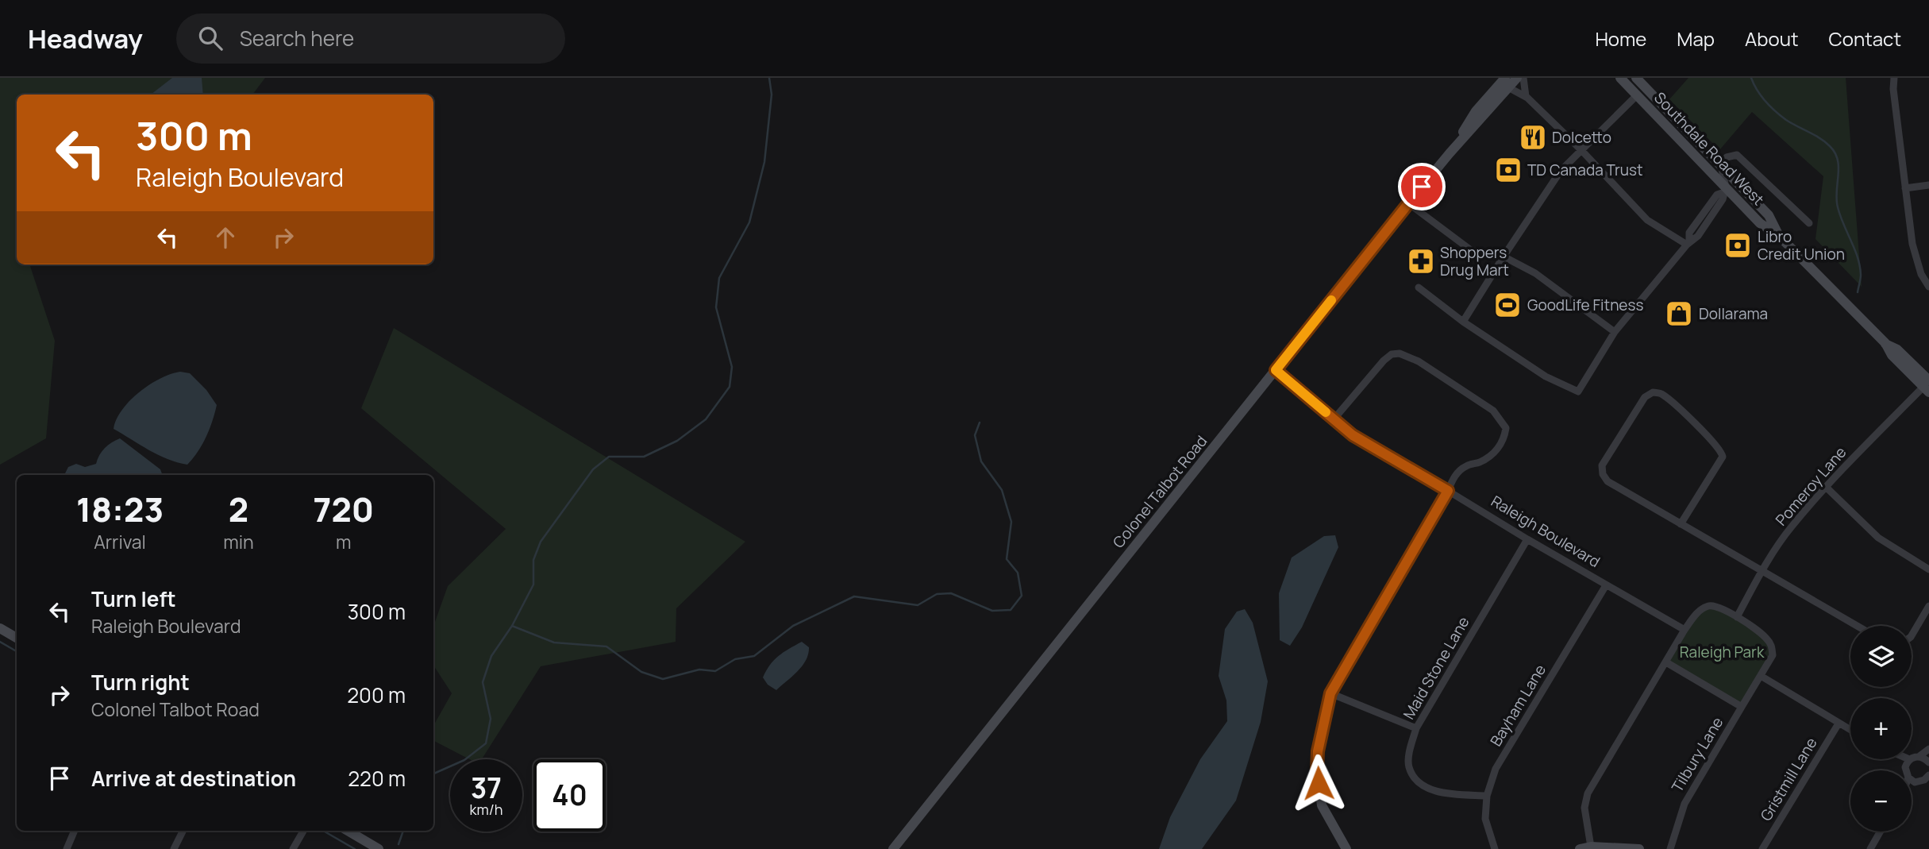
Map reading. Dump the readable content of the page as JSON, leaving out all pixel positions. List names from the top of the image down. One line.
{"streets":{"main road":["Southdale Road West","Colonel Talbot Road","Raleigh Boulevard"],"street":["Pomeroy Lane","Maid Stone Lane","Bayham Lane","Tilbury Lane","Gristmill Lane"]},"crossings":[["Southdale Road West","Pomeroy Lane"],["Colonel Talbot Road","Raleigh Boulevard"],["Raleigh Boulevard","Maid Stone Lane"],["Raleigh Boulevard","Bayham Lane"],["Maid Stone Lane","Bayham Lane"]],"parks":["Raleigh Park"],"places":{"restaurant":["Dolcetto"],"bank":["TD Canada Trust","Libro Credit Union"],"pharmacy":["Shoppers Drug Mart"],"sports":["GoodLife Fitness"],"shop":["Dollarama"]},"page":{"header":"Headway","search":"Search here","nav":["Home","Map","About","Contact"],"turn":["300 m","Raleigh Boulevard"],"eta":["18:23","Arrival","2","min","720","m"],"list":[{"name":"Turn left","note":"Raleigh Boulevard","value":"300 m"},{"name":"Turn right","note":"Colonel Talbot Road","value":"200 m"},{"name":"Arrive at destination","value":"220 m"}],"map_buttons":["+","−"],"speed":"37 km/h","limit":"40"}}
